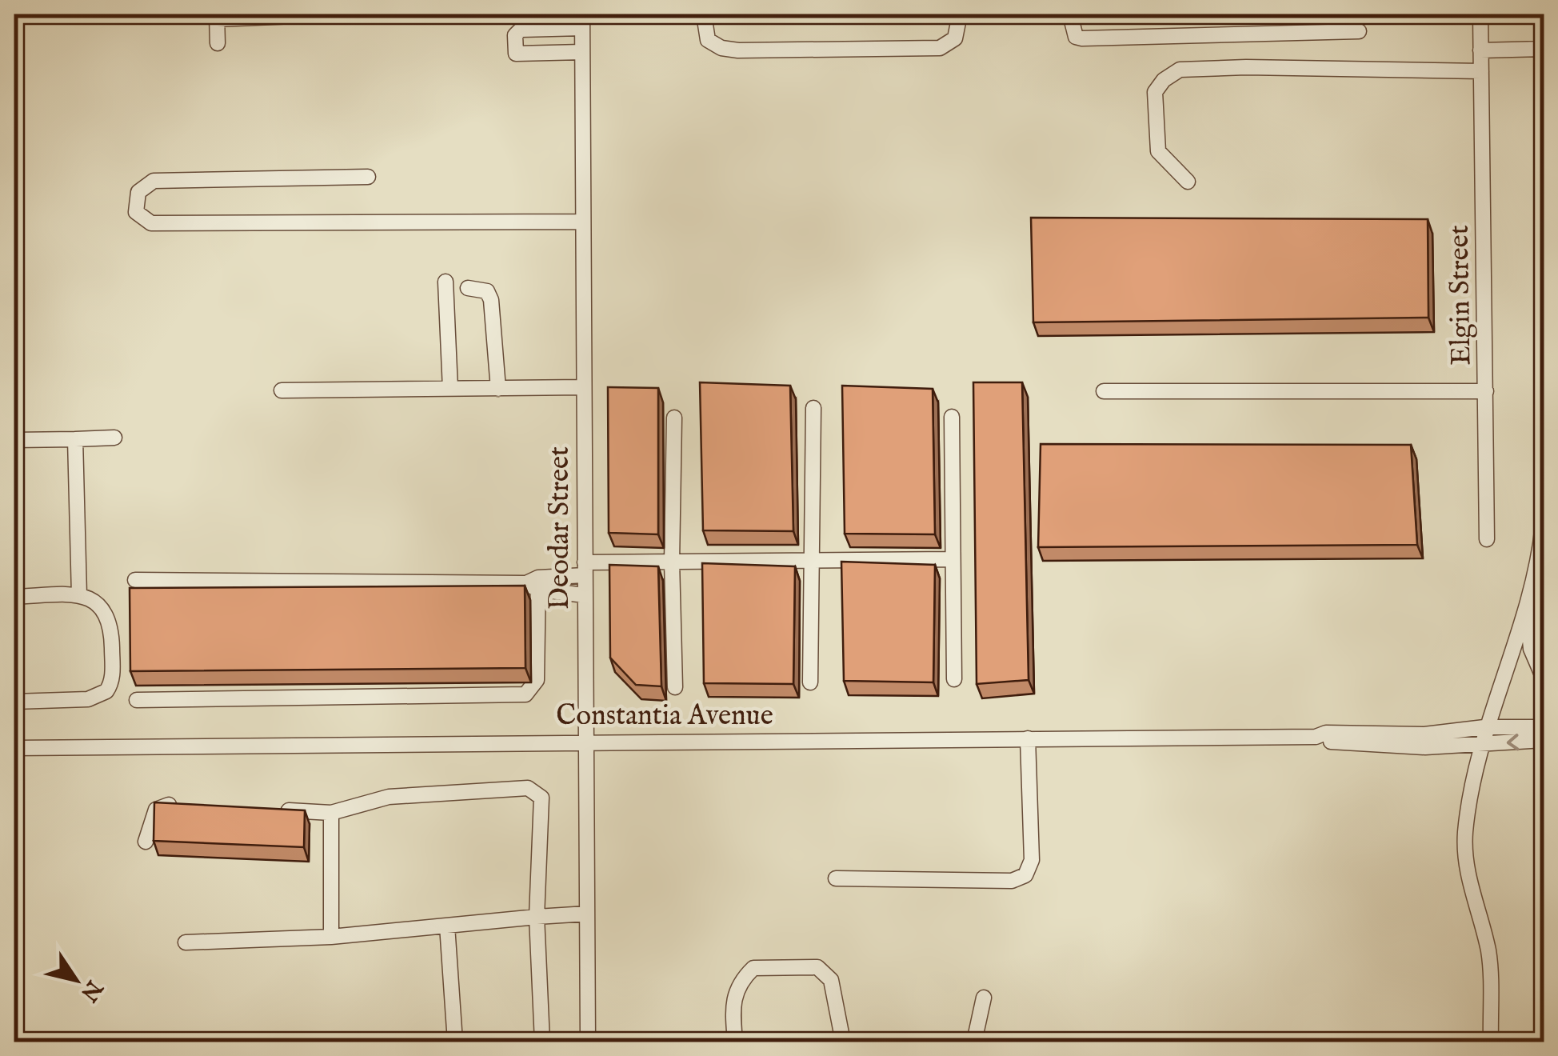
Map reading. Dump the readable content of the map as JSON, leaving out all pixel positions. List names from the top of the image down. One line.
{"streets":{"street":["Elgin Street","Deodar Street","Constantia Avenue"]},"crossings":[["Deodar Street","Constantia Avenue"]],"north":"bottom right"}
